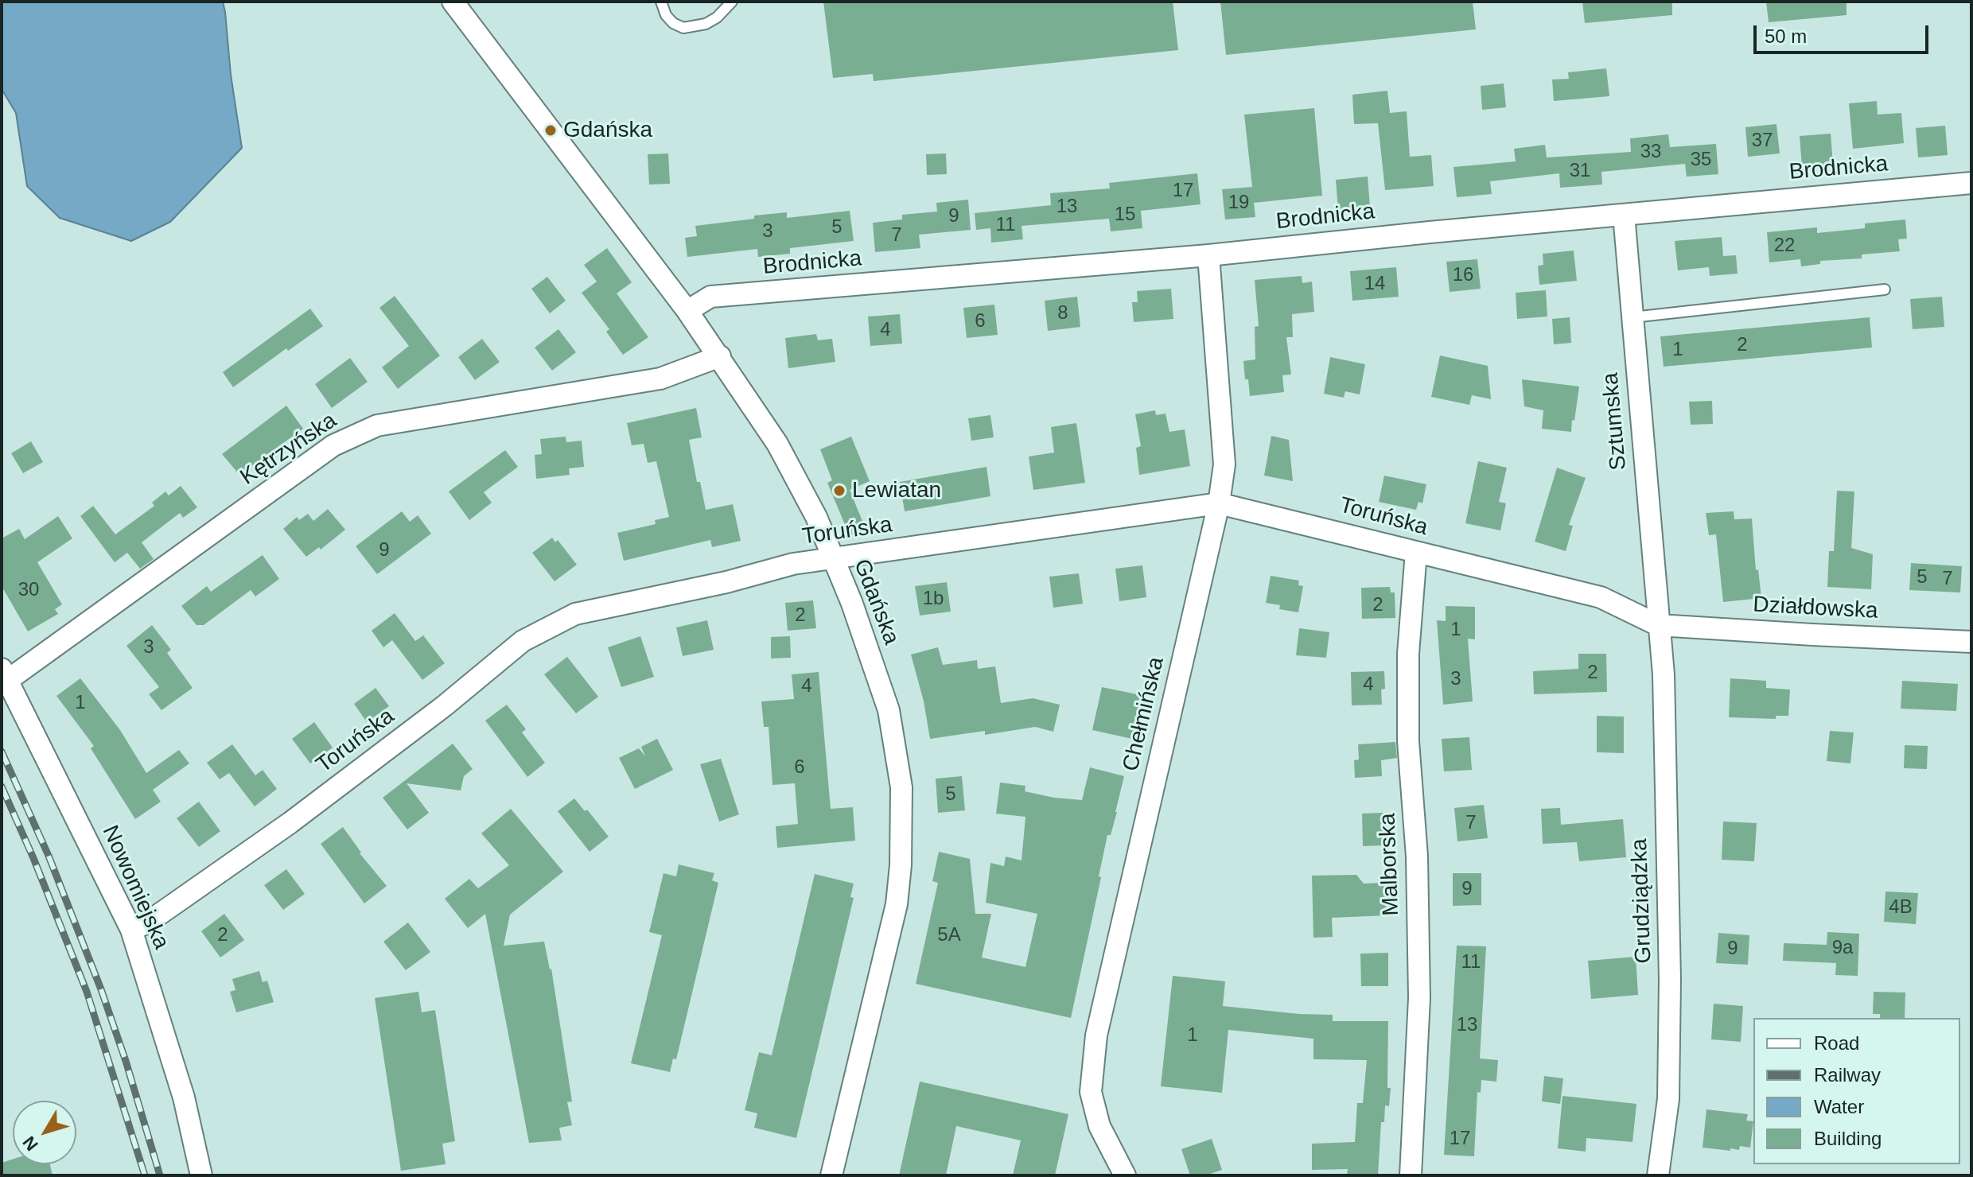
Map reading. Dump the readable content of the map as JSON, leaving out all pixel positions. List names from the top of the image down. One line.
{"streets":{"street":["Brodnicka","Sztumska","Kętrzyńska","Toruńska","Gdańska","Działdowska","Chełmińska","Malborska","Nowomiejska","Grudziądzka"]},"crossings":[["Brodnicka","Sztumska"],["Brodnicka","Gdańska"],["Brodnicka","Chełmińska"],["Sztumska","Toruńska"],["Sztumska","Działdowska"],["Sztumska","Grudziądzka"],["Kętrzyńska","Gdańska"],["Kętrzyńska","Nowomiejska"],["Toruńska","Gdańska"],["Toruńska","Działdowska"],["Toruńska","Chełmińska"],["Toruńska","Malborska"],["Toruńska","Nowomiejska"],["Toruńska","Grudziądzka"],["Działdowska","Grudziądzka"]],"places":["Gdańska","Lewiatan"],"house_numbers":["37","33","35","31","17","19","13","15","9","11","5","3","7","22","16","14","8","6","4","2","1","9","5","7","30","1b","2","2","1","3","2","3","4","4","1","6","5","7","9","4B","2","5A","9a","9","11","13","1","17"],"legend":["Road","Railway","Water","Building"],"scale_bar":"50 m","north":"bottom left"}
